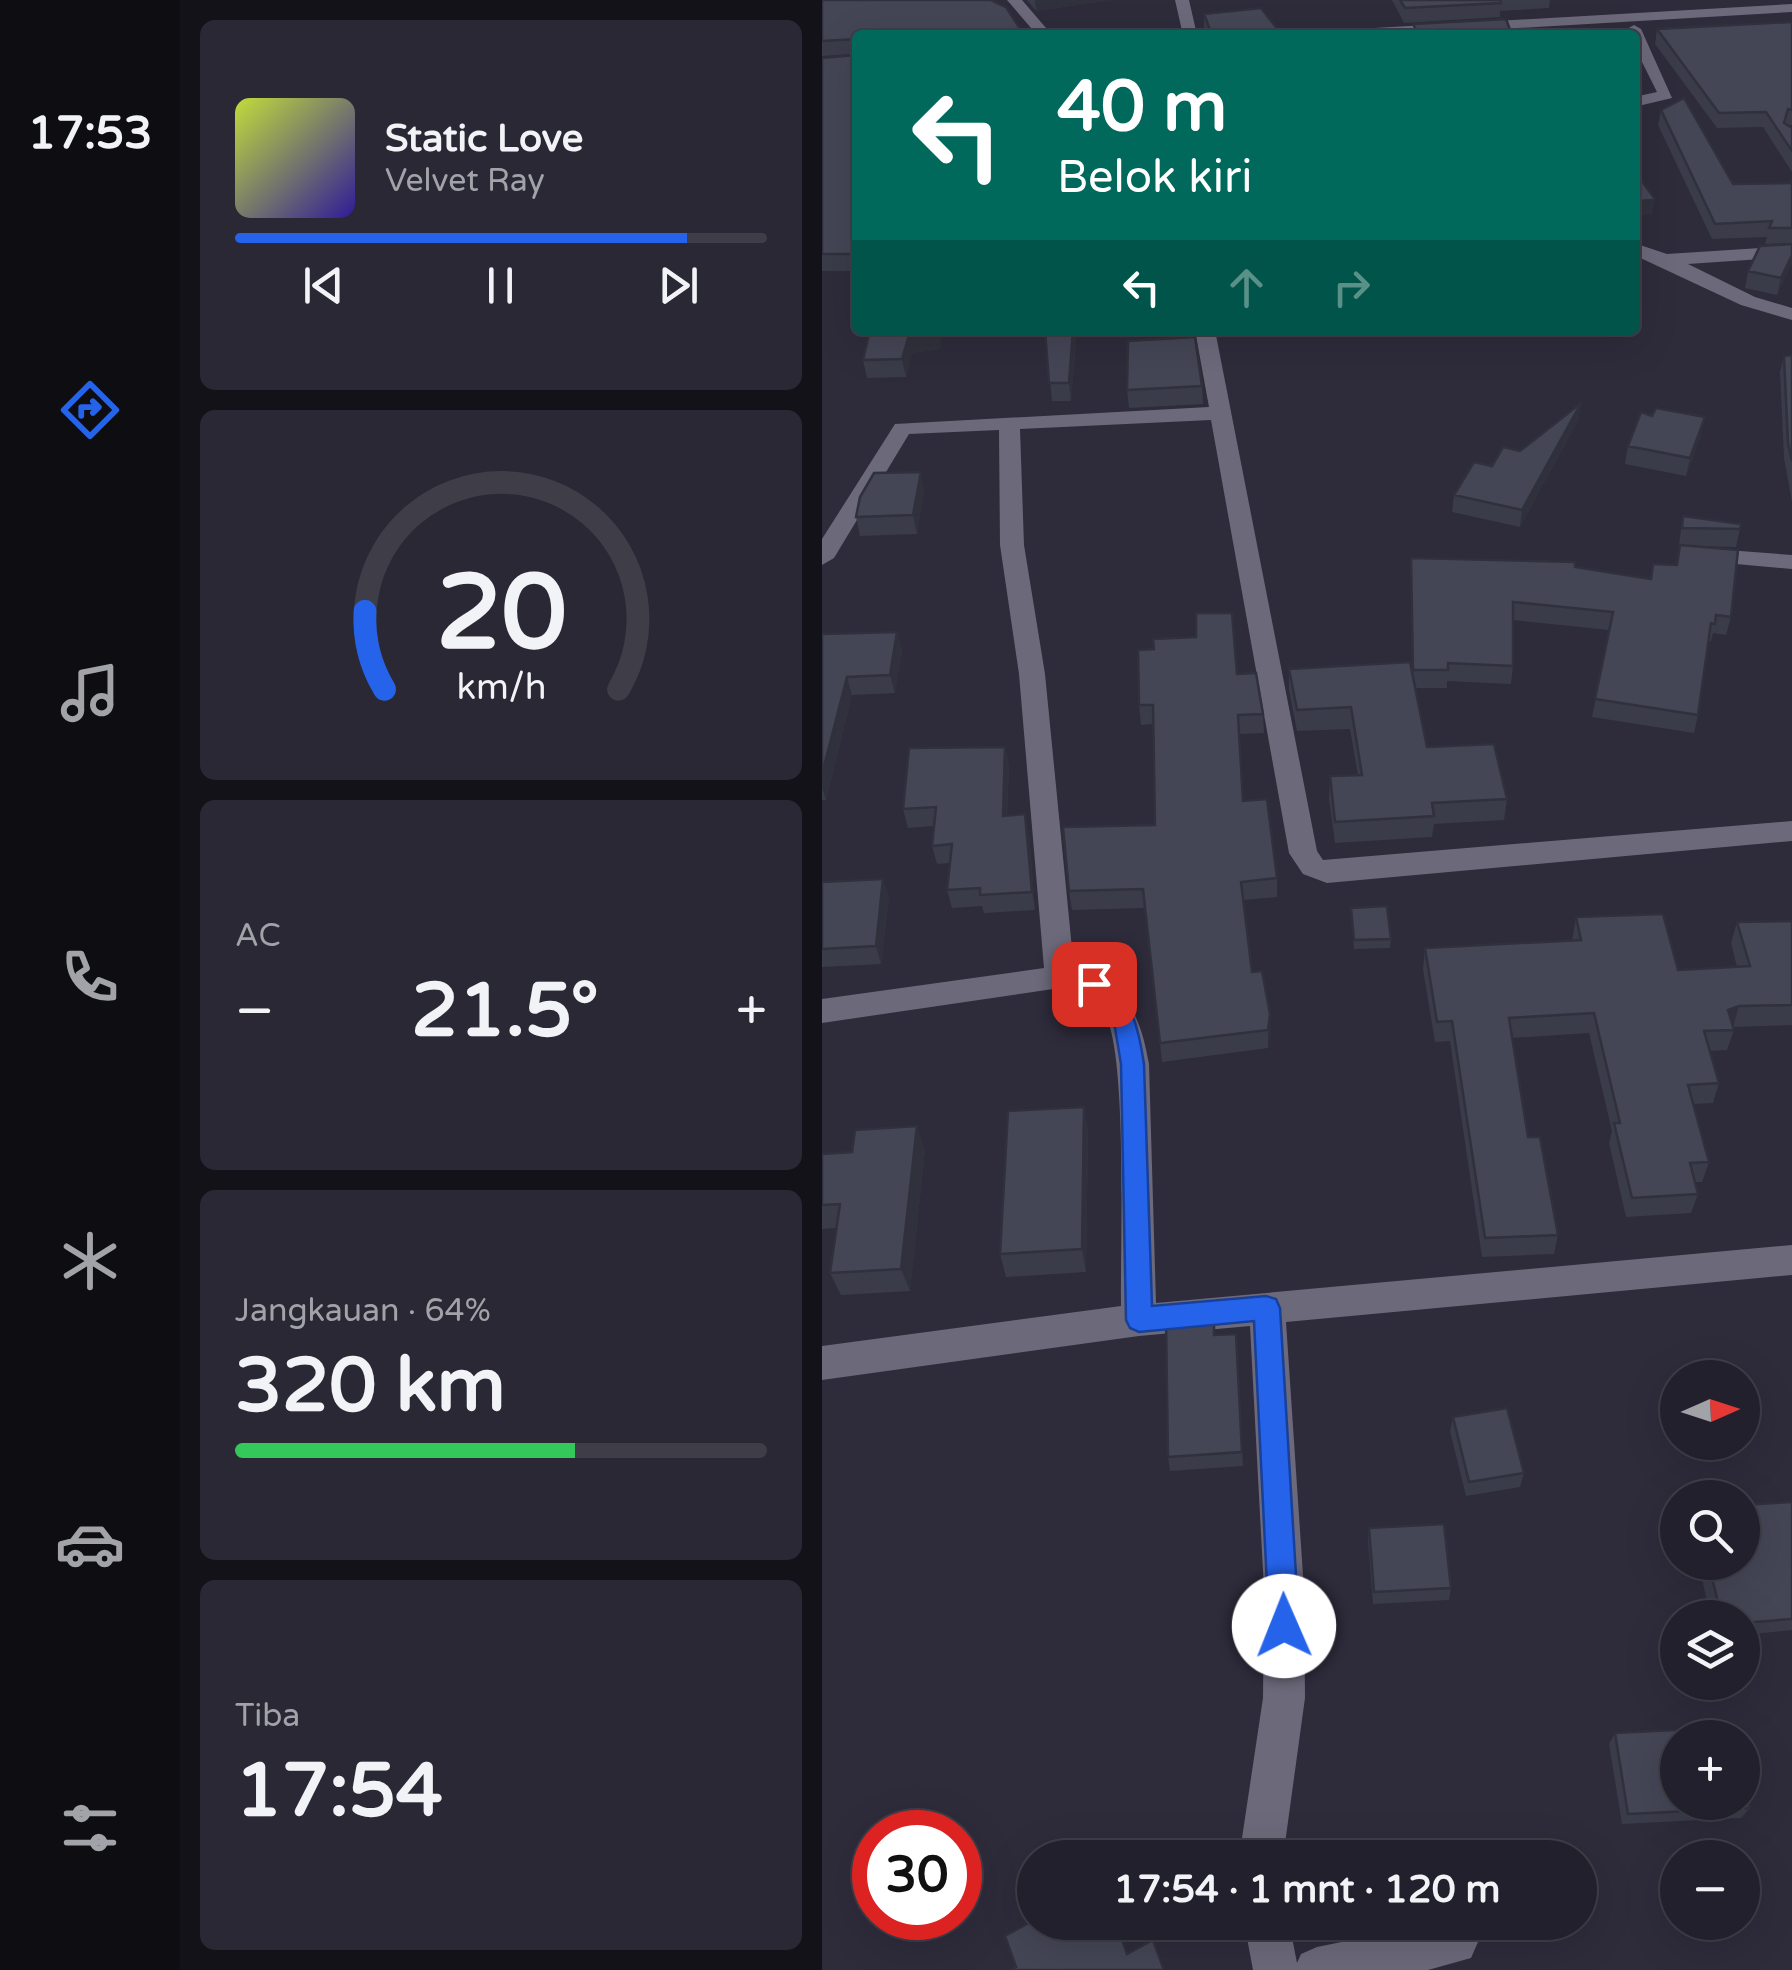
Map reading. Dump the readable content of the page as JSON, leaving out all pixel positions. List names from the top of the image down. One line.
{"north":"right","page":{"tabs":"17:53","turn":["40 m","Belok kiri"],"song":["Static Love","Velvet Ray"],"tile":["AC",["Jangkauan · 64%","320 km"],["Tiba","17:54"]],"heat":["−","21.5°","+"],"map_buttons":["+","−"],"limit":"30","trip":"17:54 · 1 mnt · 120 m","gauge":["20","km/h"]}}
